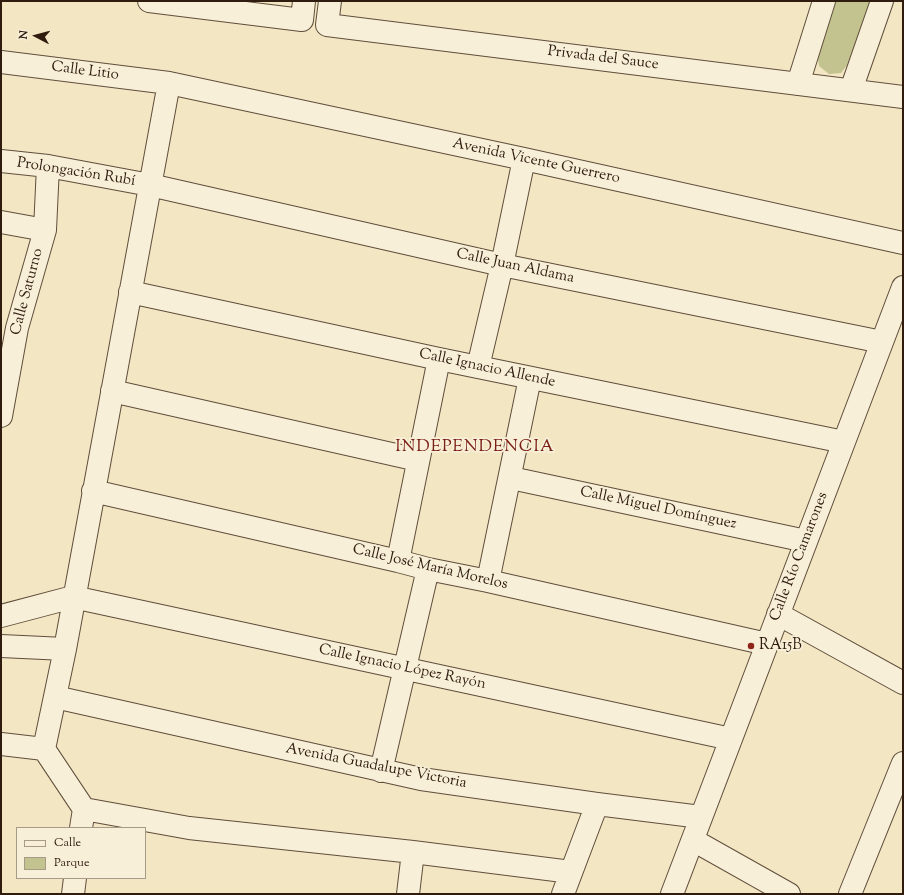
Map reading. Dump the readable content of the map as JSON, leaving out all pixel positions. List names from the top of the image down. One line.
{"streets":{"street":["Privada del Sauce","Calle Litio","Avenida Vicente Guerrero","Prolongación Rubí","Calle Juan Aldama","Calle Saturno","Calle Ignacio Allende","Calle Miguel Domínguez","Calle Río Camarones","Calle José María Morelos","Calle Ignacio López Rayón","Avenida Guadalupe Victoria"]},"crossings":[["Calle Litio","Avenida Vicente Guerrero"],["Prolongación Rubí","Calle Juan Aldama"],["Prolongación Rubí","Calle Saturno"],["Calle Juan Aldama","Calle Río Camarones"],["Calle Ignacio Allende","Calle Río Camarones"],["Calle Miguel Domínguez","Calle Río Camarones"],["Calle Río Camarones","Calle José María Morelos"],["Calle Río Camarones","Calle Ignacio López Rayón"],["Calle Río Camarones","Avenida Guadalupe Victoria"]],"districts":["INDEPENDENCIA"],"places":["RA15B"],"legend":["Calle","Parque"],"north":"left"}
